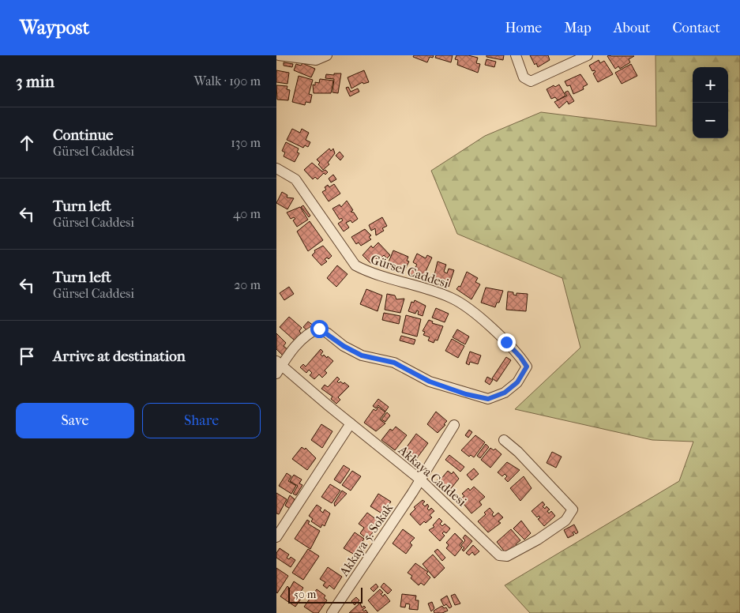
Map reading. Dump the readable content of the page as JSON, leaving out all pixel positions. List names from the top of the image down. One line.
{"streets":{"street":["Gürsel Caddesi","Akkaya Caddesi","Akkaya 5. Sokak"]},"crossings":[["Gürsel Caddesi","Akkaya Caddesi"],["Akkaya Caddesi","Akkaya 5. Sokak"]],"scale_bar":"50 m","page":{"header":"Waypost","nav":["Home","Map","About","Contact"],"heading":["3 min","Walk · 190 m"],"map_buttons":["+","−"],"list":[["Continue","Gürsel Caddesi","130 m"],["Turn left","Gürsel Caddesi","40 m"],["Turn left","Gürsel Caddesi","20 m"],"Arrive at destination"],"buttons":["Save","Share"],"scale":"50 m"}}
